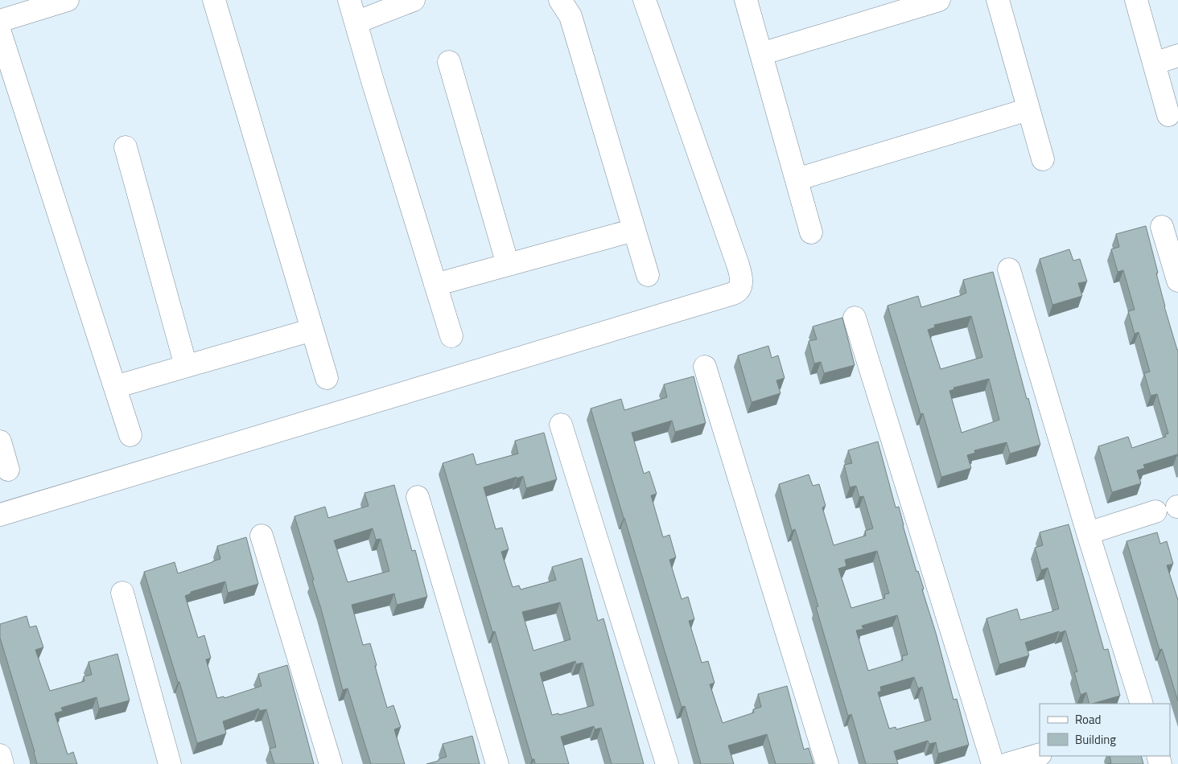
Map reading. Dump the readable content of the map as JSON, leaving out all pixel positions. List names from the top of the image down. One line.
{"legend":["Road","Building"]}
